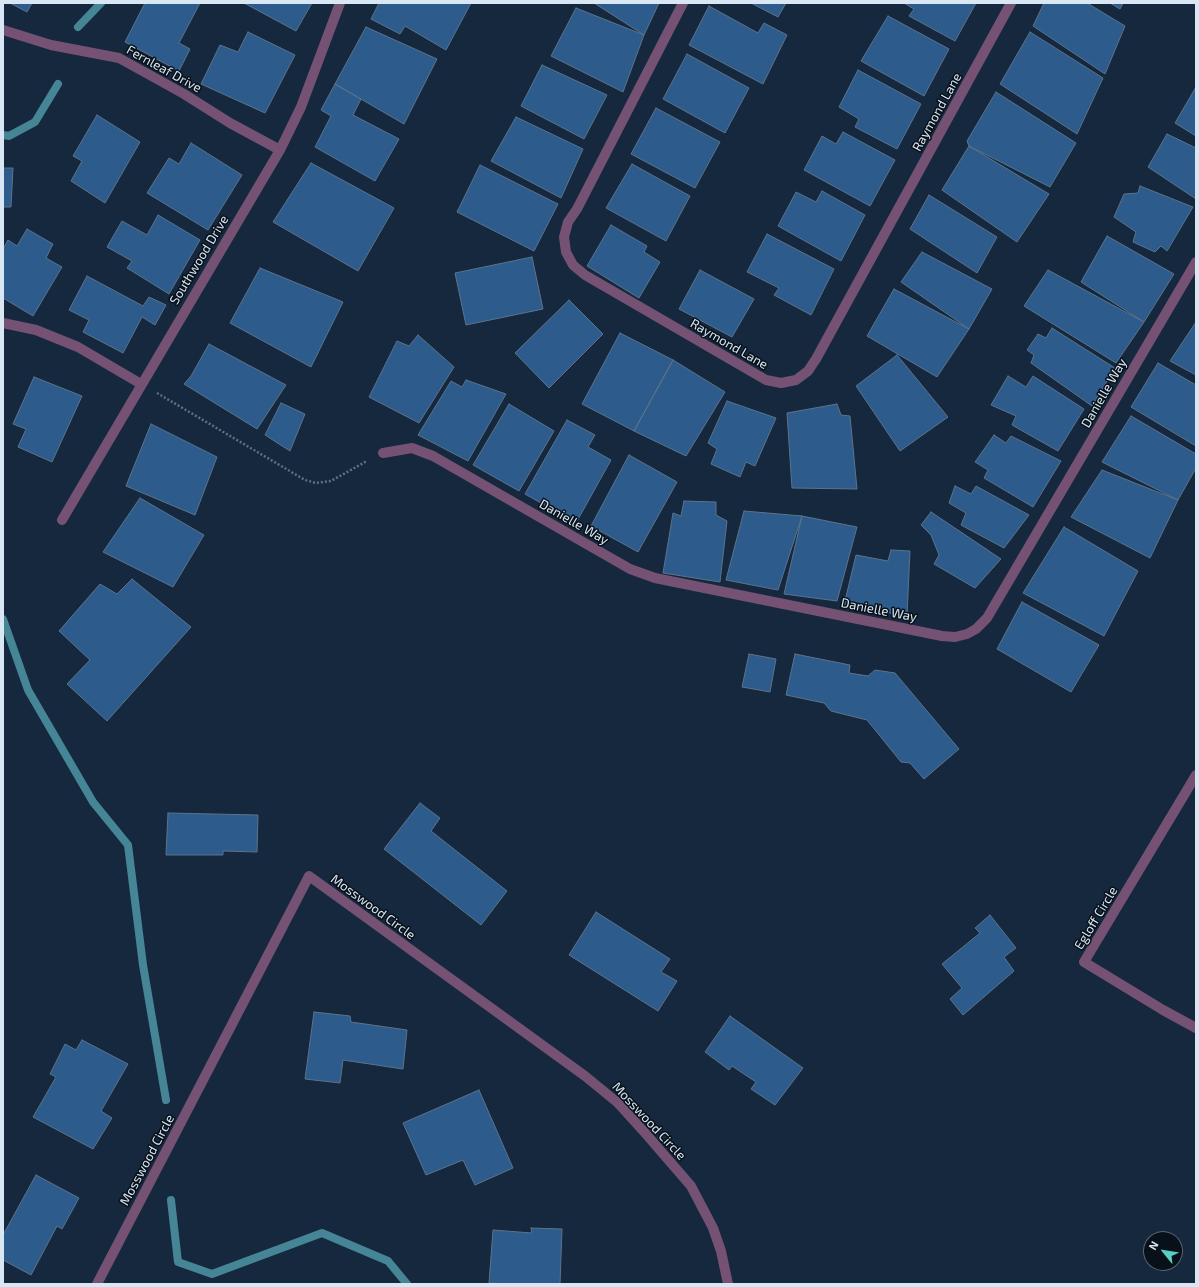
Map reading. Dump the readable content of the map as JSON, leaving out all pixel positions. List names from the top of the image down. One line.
{"streets":{"street":["Fernleaf Drive","Raymond Lane","Southwood Drive","Danielle Way","Mosswood Circle","Egloff Circle"]},"crossings":[["Fernleaf Drive","Southwood Drive"]],"north":"top left"}
